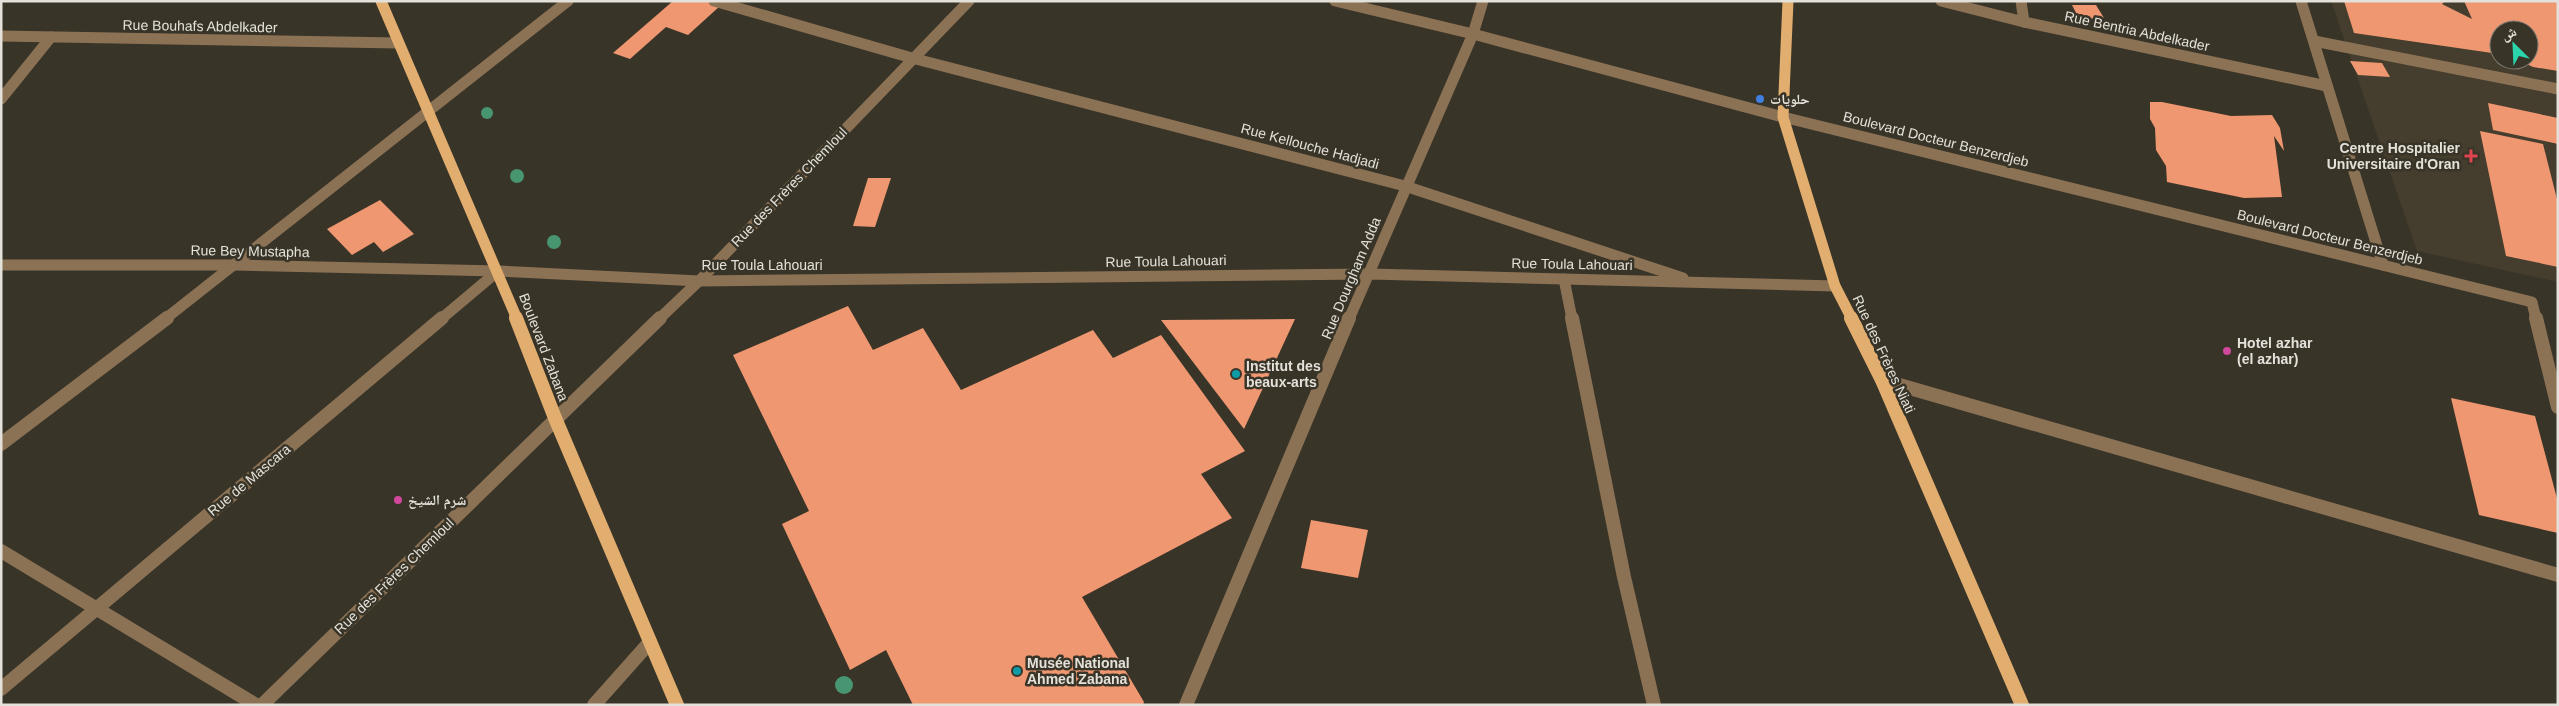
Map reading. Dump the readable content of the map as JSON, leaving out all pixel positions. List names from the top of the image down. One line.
{"streets":{"main road":["Boulevard Zabana","Rue des Frères Niati"],"street":["Rue Bouhafs Abdelkader","Rue Bentria Abdelkader","Boulevard Docteur Benzerdjeb","Rue Kellouche Hadjadi","Rue des Frères Chemloul","Rue Bey Mustapha","Rue Toula Lahouari","Rue Dourgham Adda","Rue de Mascara"]},"crossings":[["Rue Bouhafs Abdelkader","Boulevard Zabana"],["Boulevard Docteur Benzerdjeb","Rue Dourgham Adda"],["Boulevard Docteur Benzerdjeb","Rue des Frères Niati"],["Rue Kellouche Hadjadi","Rue des Frères Chemloul"],["Rue Kellouche Hadjadi","Rue Toula Lahouari"],["Rue Kellouche Hadjadi","Rue Dourgham Adda"],["Rue des Frères Chemloul","Rue Toula Lahouari"],["Rue des Frères Chemloul","Boulevard Zabana"],["Rue Bey Mustapha","Rue Toula Lahouari"],["Rue Bey Mustapha","Boulevard Zabana"],["Rue Bey Mustapha","Rue de Mascara"],["Rue Toula Lahouari","Rue Dourgham Adda"],["Rue Toula Lahouari","Boulevard Zabana"],["Rue Toula Lahouari","Rue des Frères Niati"],["Rue Toula Lahouari","Rue de Mascara"],["Boulevard Zabana","Rue de Mascara"]],"places":{"other":["حلويات","Hotel azhar (el azhar)","Institut des beaux-arts","شرم الشيخ","Musée National Ahmed Zabana"],"health":["Centre Hospitalier Universitaire d'Oran"]},"north":"top left"}
